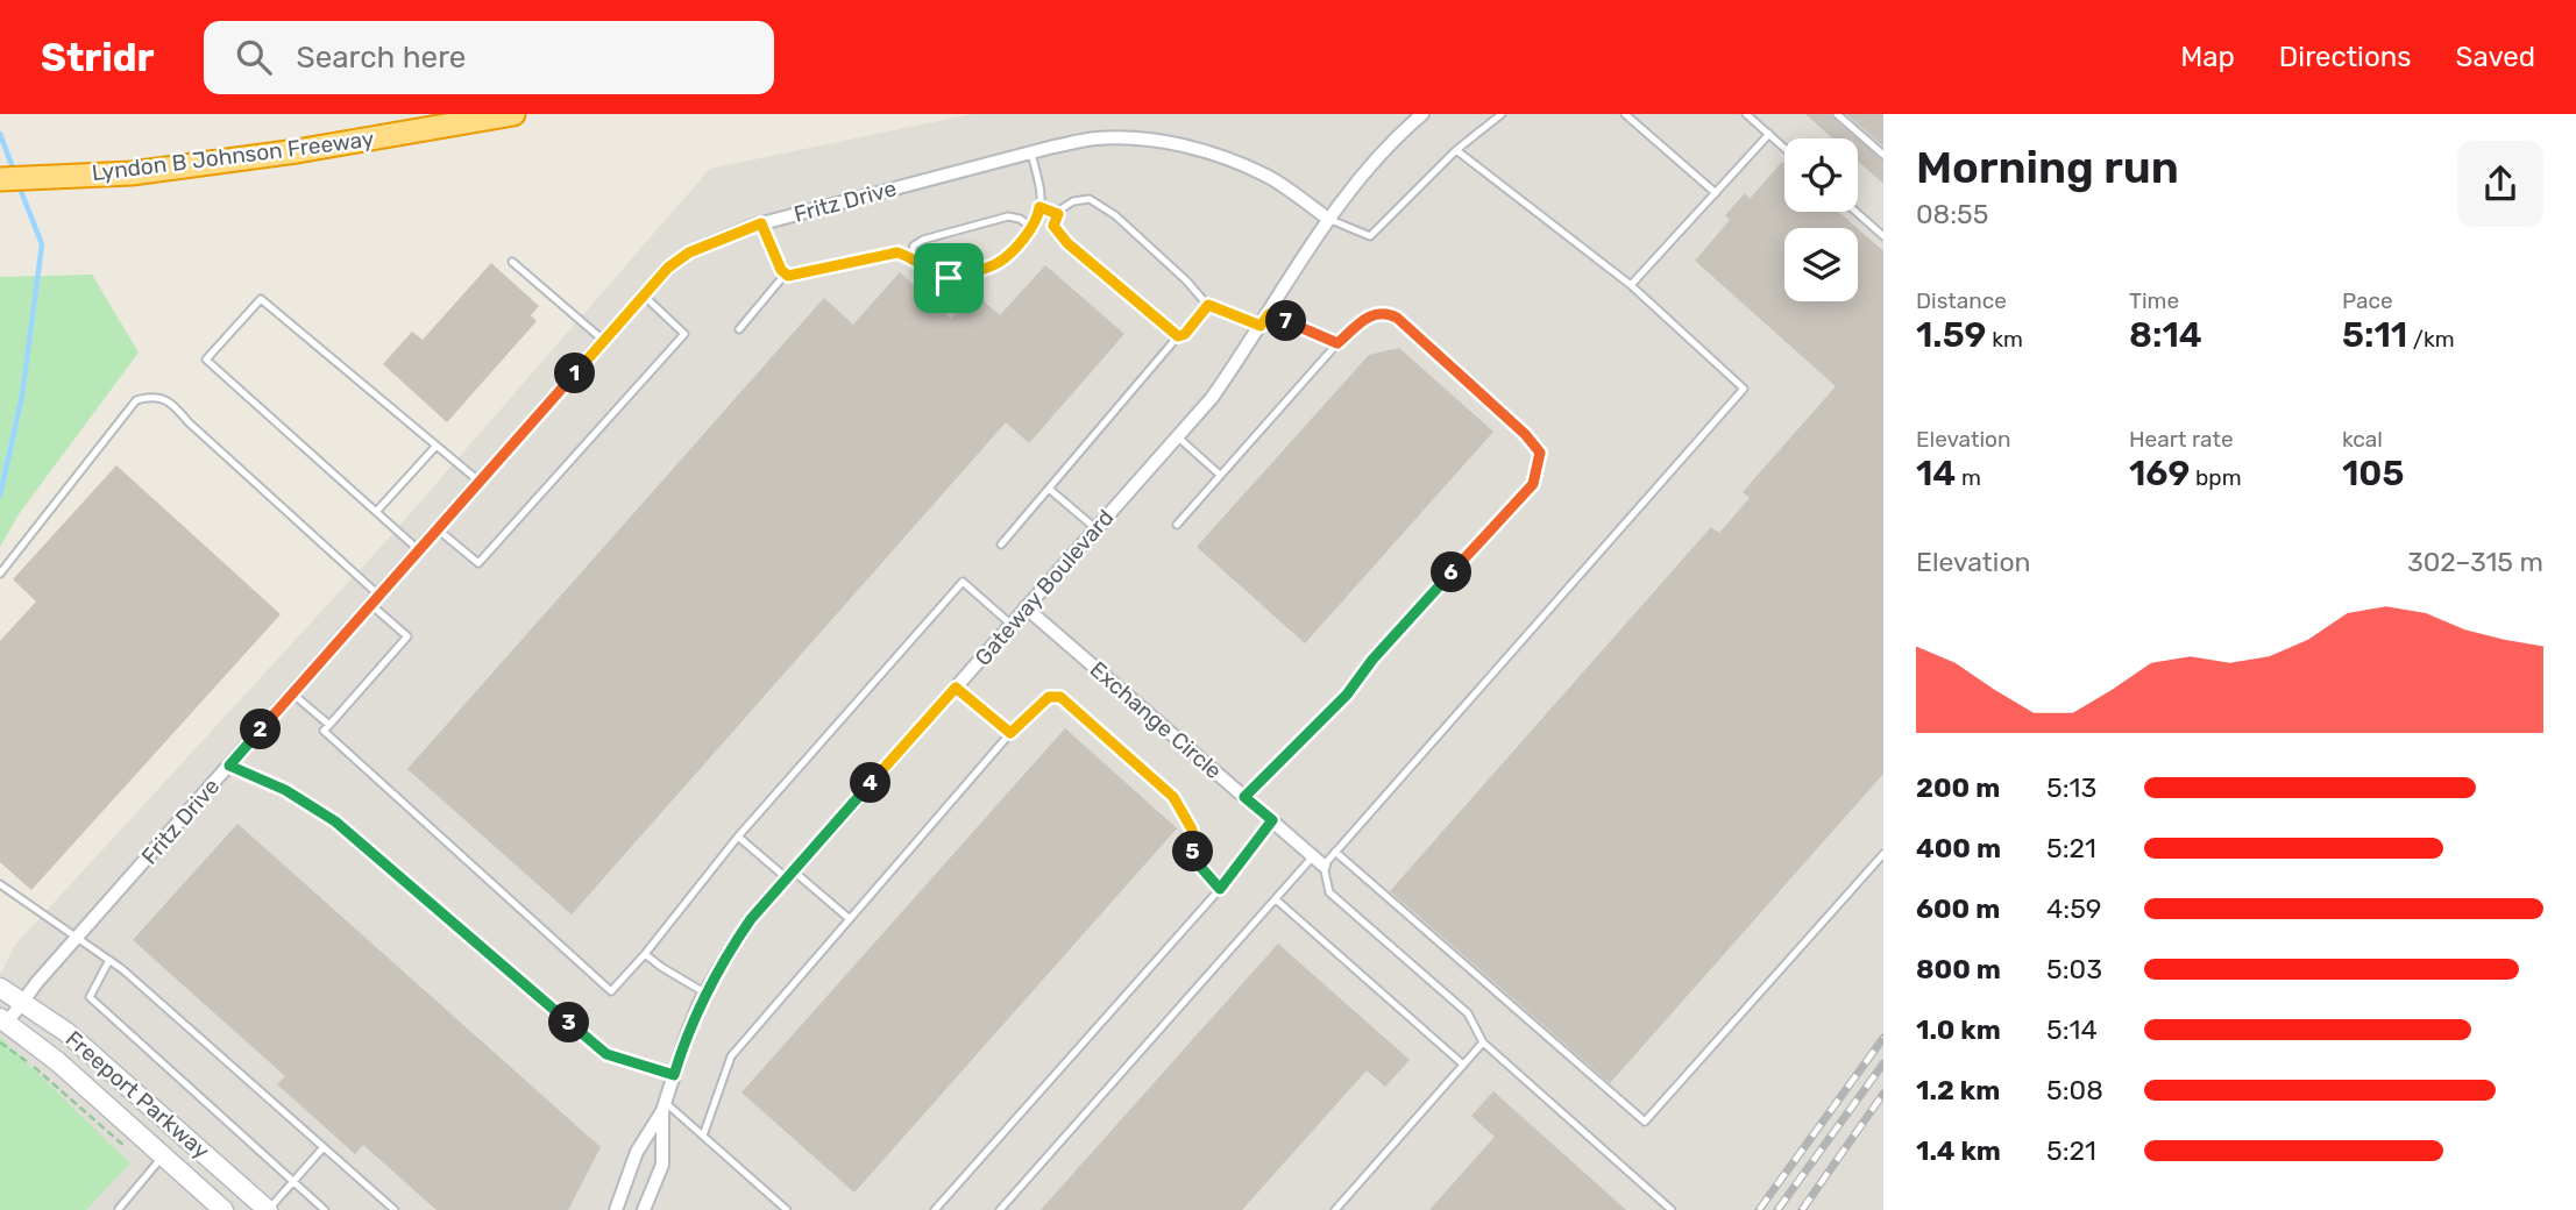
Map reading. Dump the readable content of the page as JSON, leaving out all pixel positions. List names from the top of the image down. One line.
{"streets":{"highway":["Lyndon B Johnson Freeway"],"main road":["Freeport Parkway"],"street":["Fritz Drive","Gateway Boulevard","Exchange Circle"]},"crossings":[["Fritz Drive","Gateway Boulevard"],["Fritz Drive","Freeport Parkway"],["Gateway Boulevard","Exchange Circle"]],"page":{"header":"Stridr","search":"Search here","nav":["Map","Directions","Saved"],"heading":["Morning run","08:55"],"stats":[["Distance","1.59 km"],["Time","8:14"],["Pace","5:11 /km"],["Elevation","14 m"],["Heart rate","169 bpm"],["kcal","105"]],"pins":["7","1","6","2","4","5","3"],"chart":["Elevation","302–315 m"],"list":[{"name":"200 m","note":"5:13"},{"name":"400 m","note":"5:21"},{"name":"600 m","note":"4:59"},{"name":"800 m","note":"5:03"},{"name":"1.0 km","note":"5:14"},{"name":"1.2 km","note":"5:08"},{"name":"1.4 km","note":"5:21"}]}}
